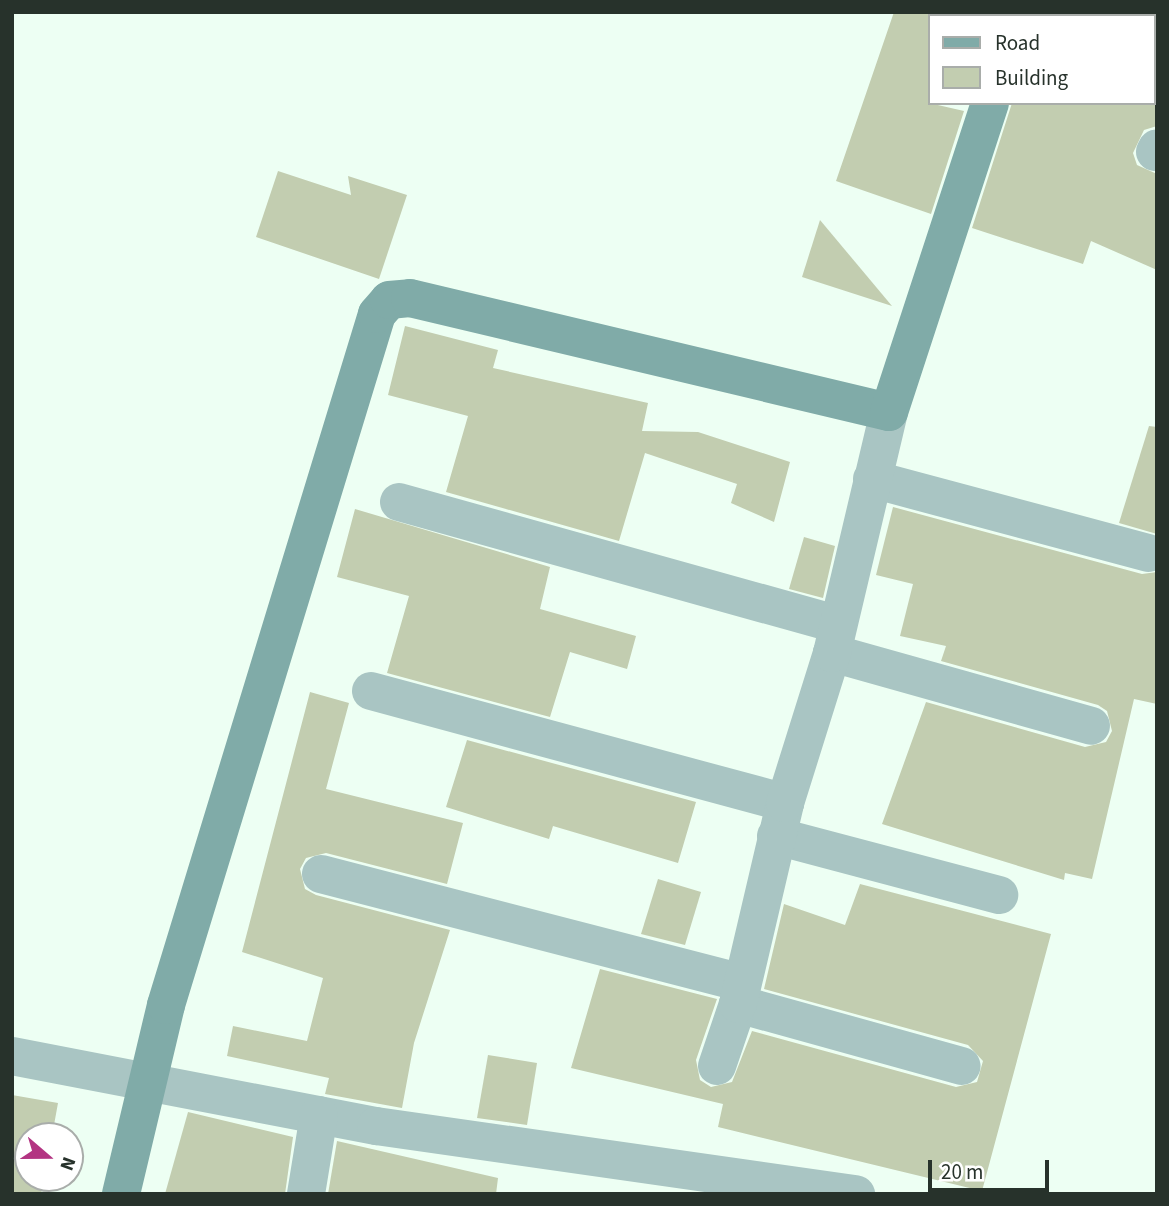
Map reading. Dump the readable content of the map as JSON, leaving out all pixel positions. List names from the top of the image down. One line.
{"legend":["Road","Building"],"scale_bar":"20 m","north":"right"}
